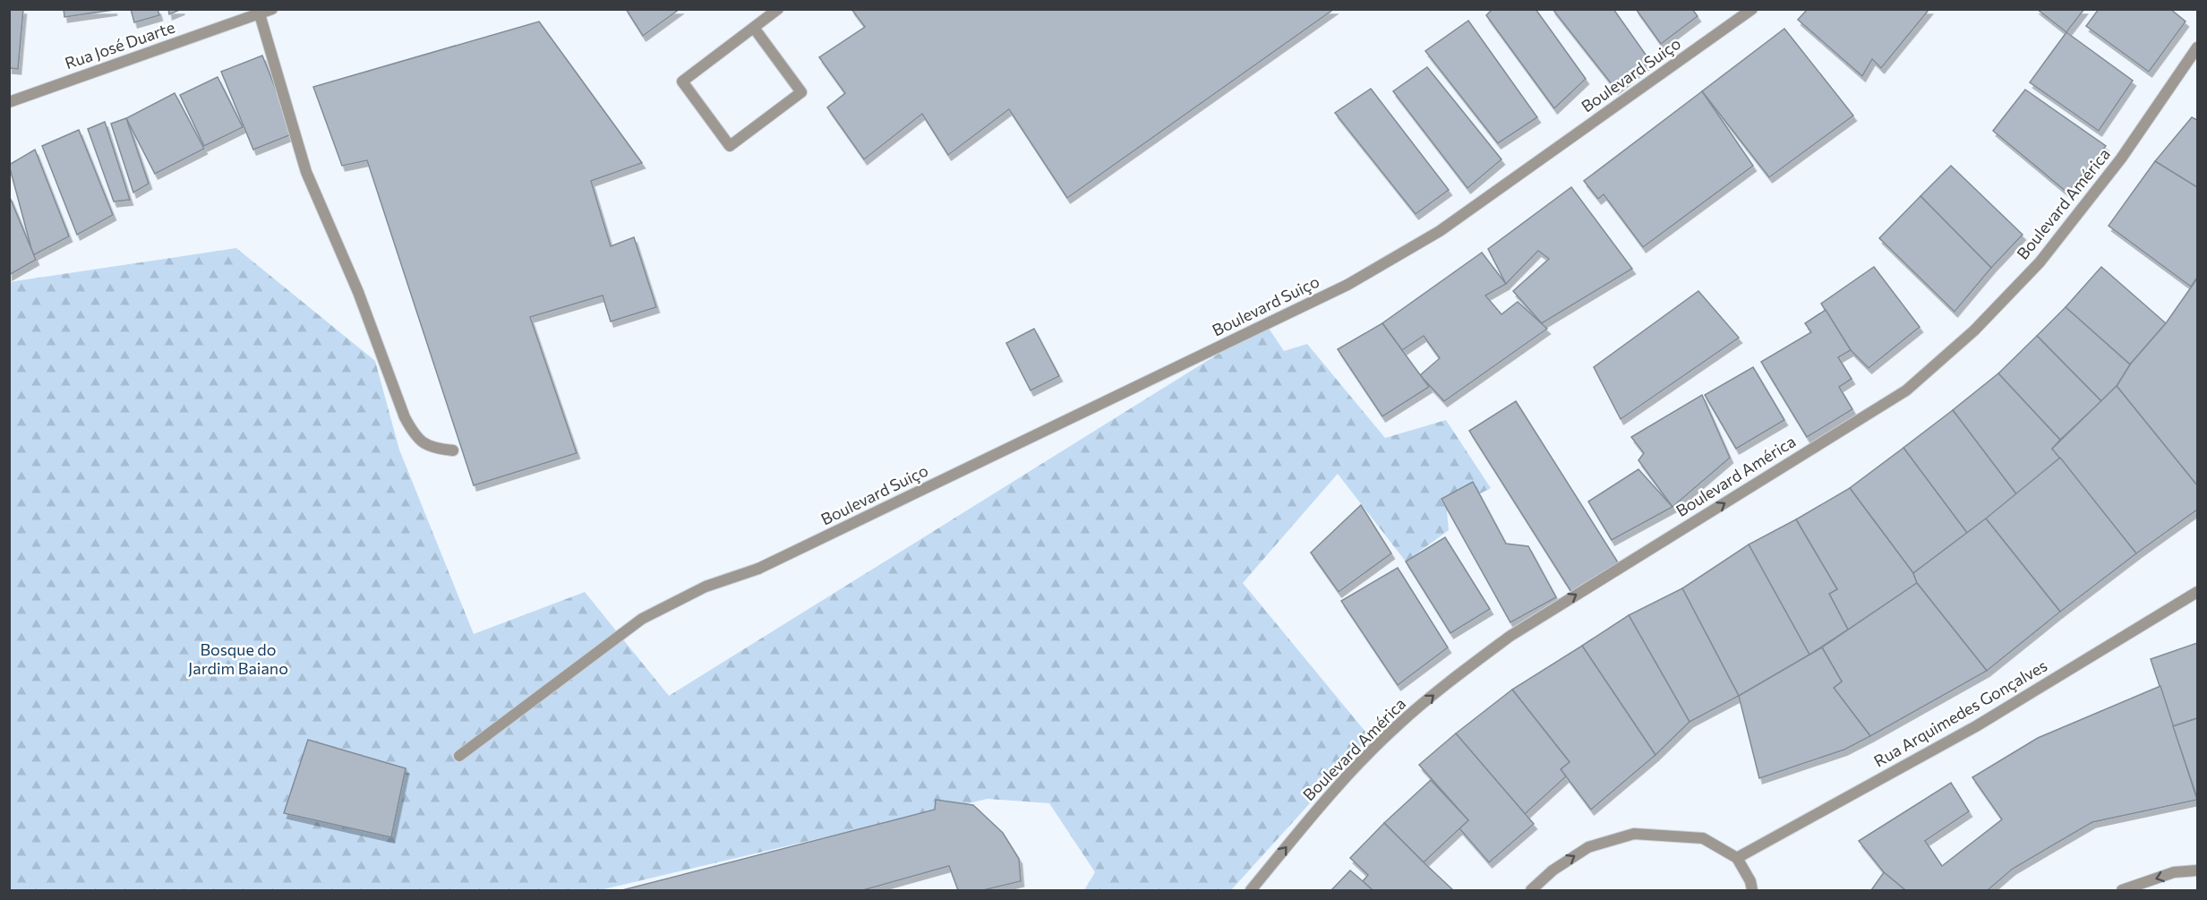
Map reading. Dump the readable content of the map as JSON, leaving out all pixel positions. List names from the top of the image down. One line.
{"streets":{"street":["Rua José Duarte","Boulevard Suiço","Boulevard América","Rua Arquimedes Gonçalves"]},"one_way":["Boulevard América"],"parks":["Bosque do Jardim Baiano"]}
